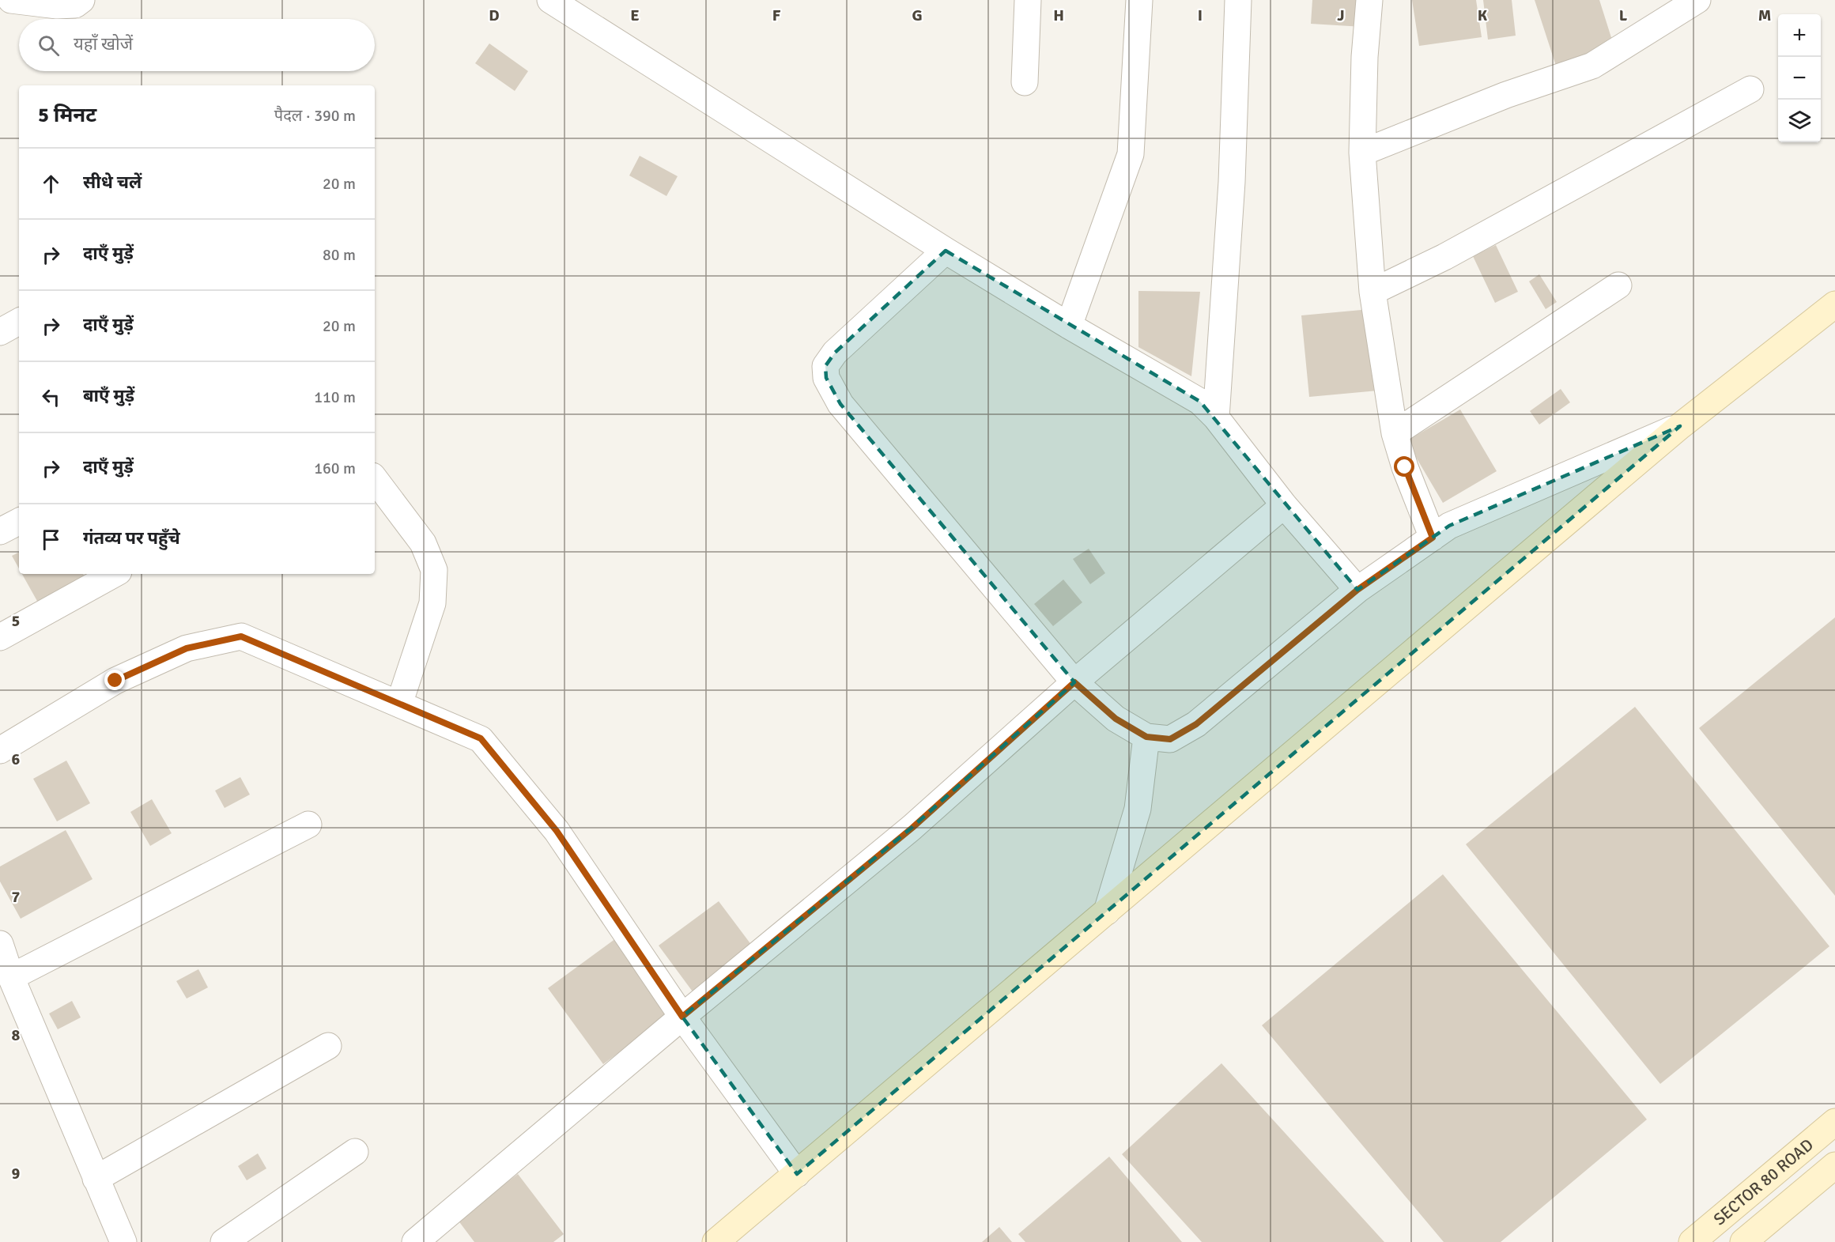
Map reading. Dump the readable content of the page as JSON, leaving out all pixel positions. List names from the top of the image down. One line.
{"streets":{"street":["SECTOR 80 ROAD"]},"page":{"map_buttons":["+","−"],"search":"यहाँ खोजें","heading":["5 मिनट","पैदल · 390 m"],"list":[["सीधे चलें","20 m"],["दाएँ मुड़ें","80 m"],["दाएँ मुड़ें","20 m"],["बाएँ मुड़ें","110 m"],["दाएँ मुड़ें","160 m"],"गंतव्य पर पहुँचे"]},"grid":{"columns":["D","E","F","G","H","I","J","K","L","M"],"rows":["5","6","7","8","9"]}}
